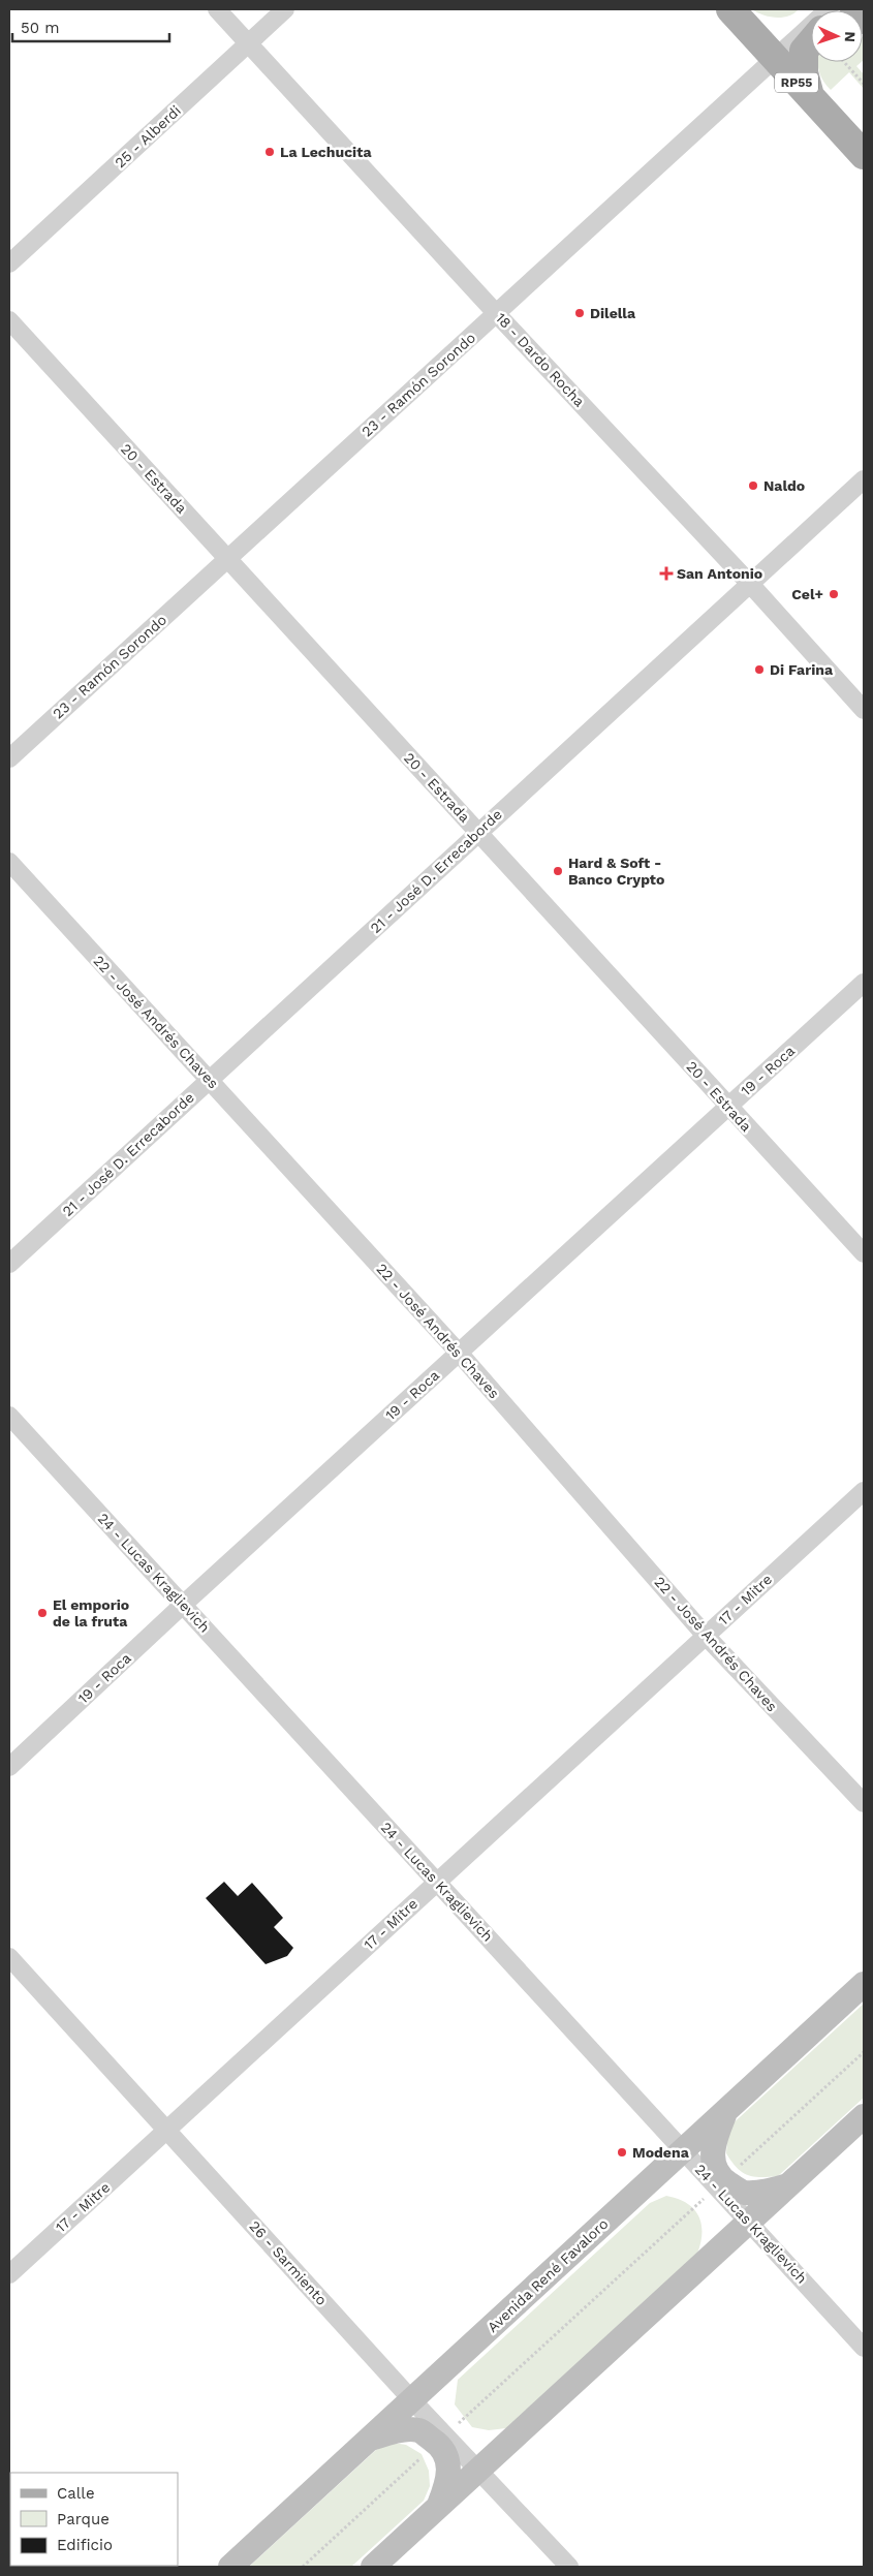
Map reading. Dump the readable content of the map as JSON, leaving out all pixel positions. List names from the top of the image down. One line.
{"streets":{"main road":["RP55","Avenida René Favaloro"],"street":["25 - Alberdi","18 - Dardo Rocha","23 - Ramón Sorondo","20 - Estrada","21 - José D. Errecaborde","22 - José Andrés Chaves","19 - Roca","24 - Lucas Kraglievich","17 - Mitre","26 - Sarmiento"]},"crossings":[["RP55","23 - Ramón Sorondo"],["25 - Alberdi","18 - Dardo Rocha"],["18 - Dardo Rocha","23 - Ramón Sorondo"],["18 - Dardo Rocha","21 - José D. Errecaborde"],["23 - Ramón Sorondo","20 - Estrada"],["20 - Estrada","21 - José D. Errecaborde"],["20 - Estrada","19 - Roca"],["21 - José D. Errecaborde","22 - José Andrés Chaves"],["22 - José Andrés Chaves","19 - Roca"],["22 - José Andrés Chaves","17 - Mitre"],["19 - Roca","24 - Lucas Kraglievich"],["24 - Lucas Kraglievich","17 - Mitre"],["24 - Lucas Kraglievich","Avenida René Favaloro"],["17 - Mitre","26 - Sarmiento"],["26 - Sarmiento","Avenida René Favaloro"]],"places":{"other":["La Lechucita","Dilella","Naldo","Cel+","Di Farina","Hard & Soft - Banco Crypto","El emporio de la fruta","Modena"],"health":["San Antonio"]},"legend":["Calle","Parque","Edificio"],"scale_bar":"50 m","north":"right"}
